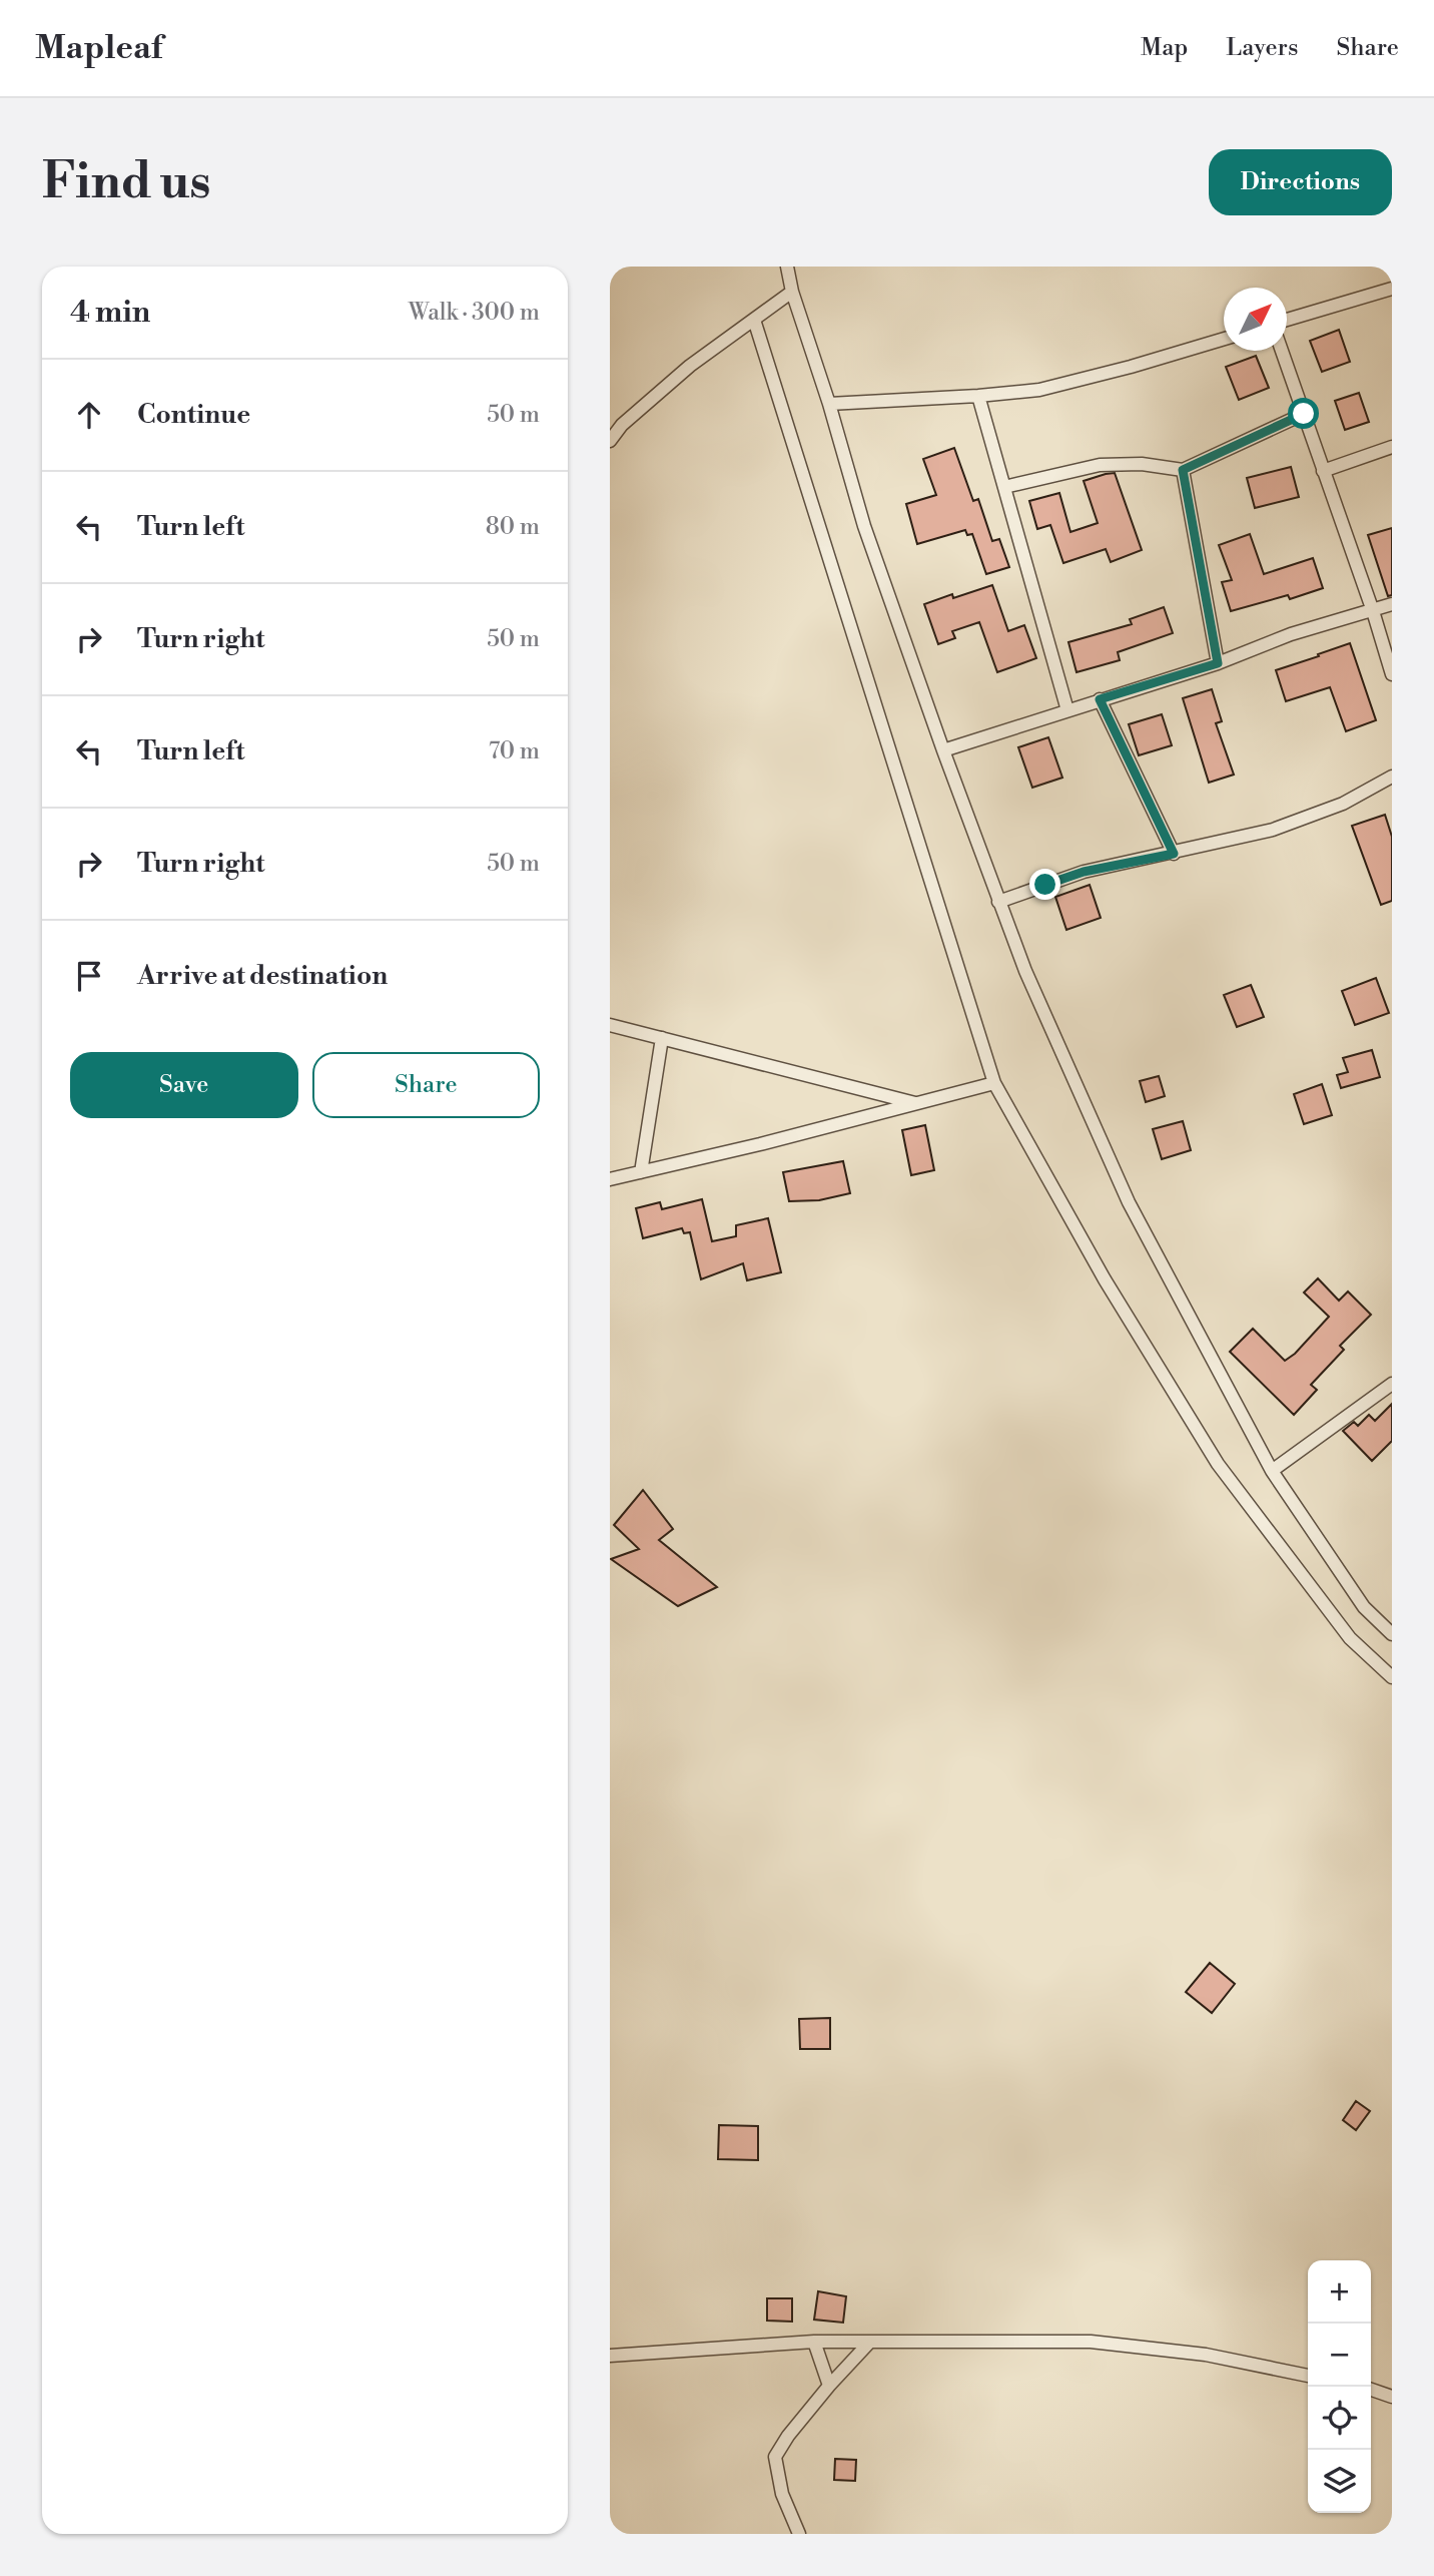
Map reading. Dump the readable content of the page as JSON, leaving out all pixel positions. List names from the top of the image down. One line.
{"north":"top right","page":{"header":"Mapleaf","nav":["Map","Layers","Share"],"buttons":["Directions",["Save","Share"]],"title":"Find us","heading":["4 min","Walk · 300 m"],"list":[["Continue","50 m"],["Turn left","80 m"],["Turn right","50 m"],["Turn left","70 m"],["Turn right","50 m"],"Arrive at destination"],"map_buttons":["+","−"]}}
